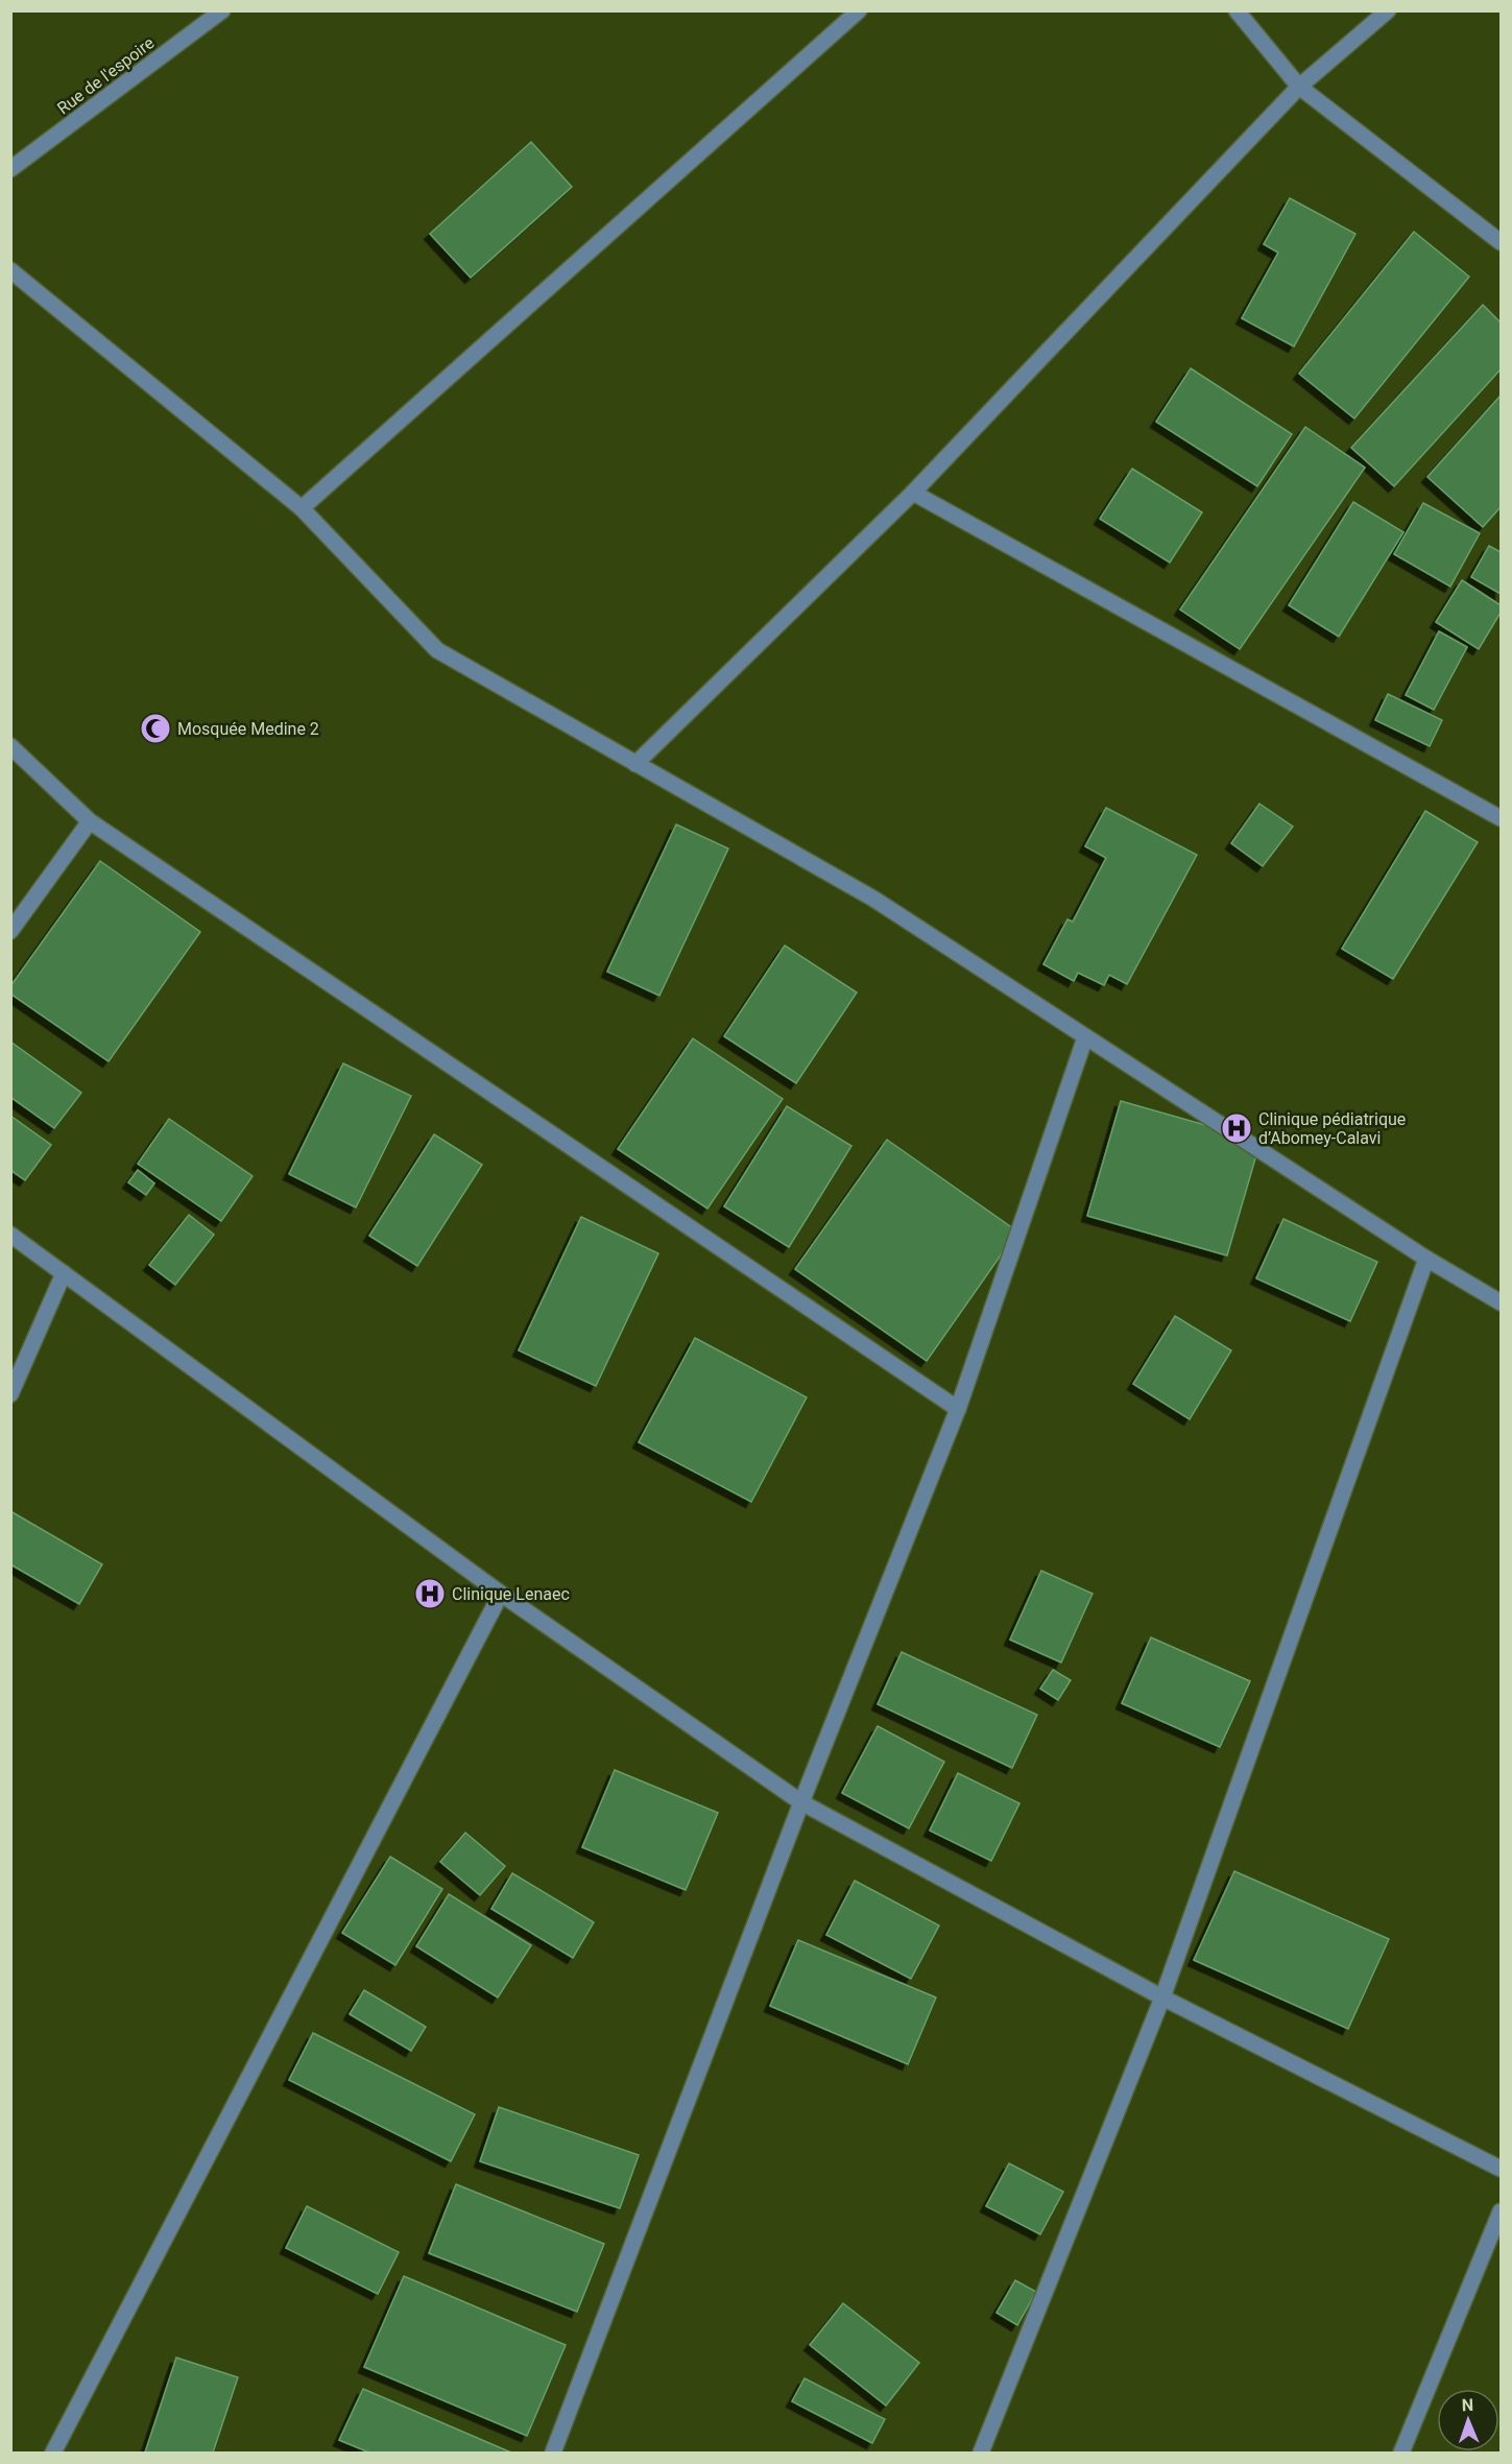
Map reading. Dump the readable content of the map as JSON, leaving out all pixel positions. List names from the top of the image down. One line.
{"streets":{"street":["Rue de l'espoire"]},"places":{"mosque":["Mosquée Medine 2"],"hospital":["Clinique pédiatrique d’Abomey-Calavi","Clinique Lenaec"]},"north":"top"}
